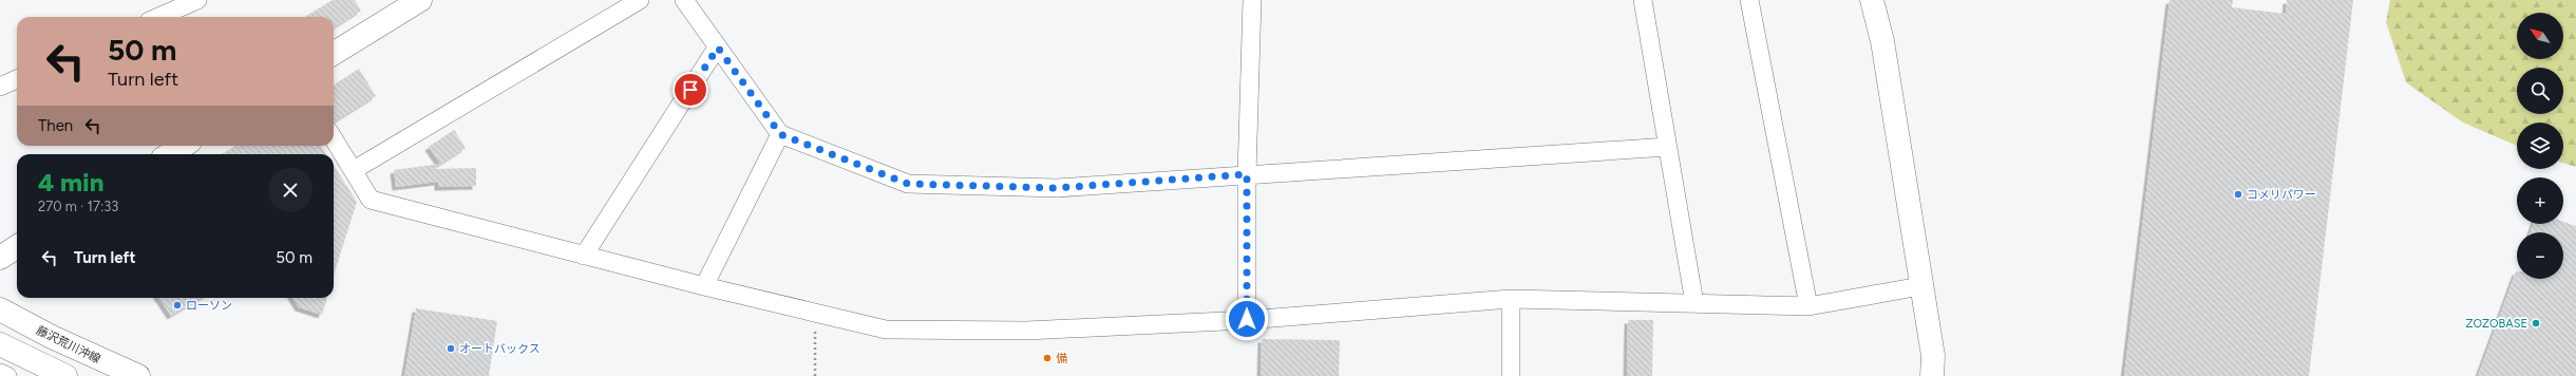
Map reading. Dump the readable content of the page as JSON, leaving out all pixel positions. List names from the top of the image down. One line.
{"streets":{"main road":["藤沢荒川沖線"]},"places":["コメリパワー","ローソン","ZOZOBASE","オートバックス","備"],"north":"top left","page":{"map_buttons":["+","−"],"turn":["50 m","Turn left"],"then":"Then","heading":["4 min","270 m · 17:33"],"list":[{"name":"Turn left","value":"50 m"}]}}
